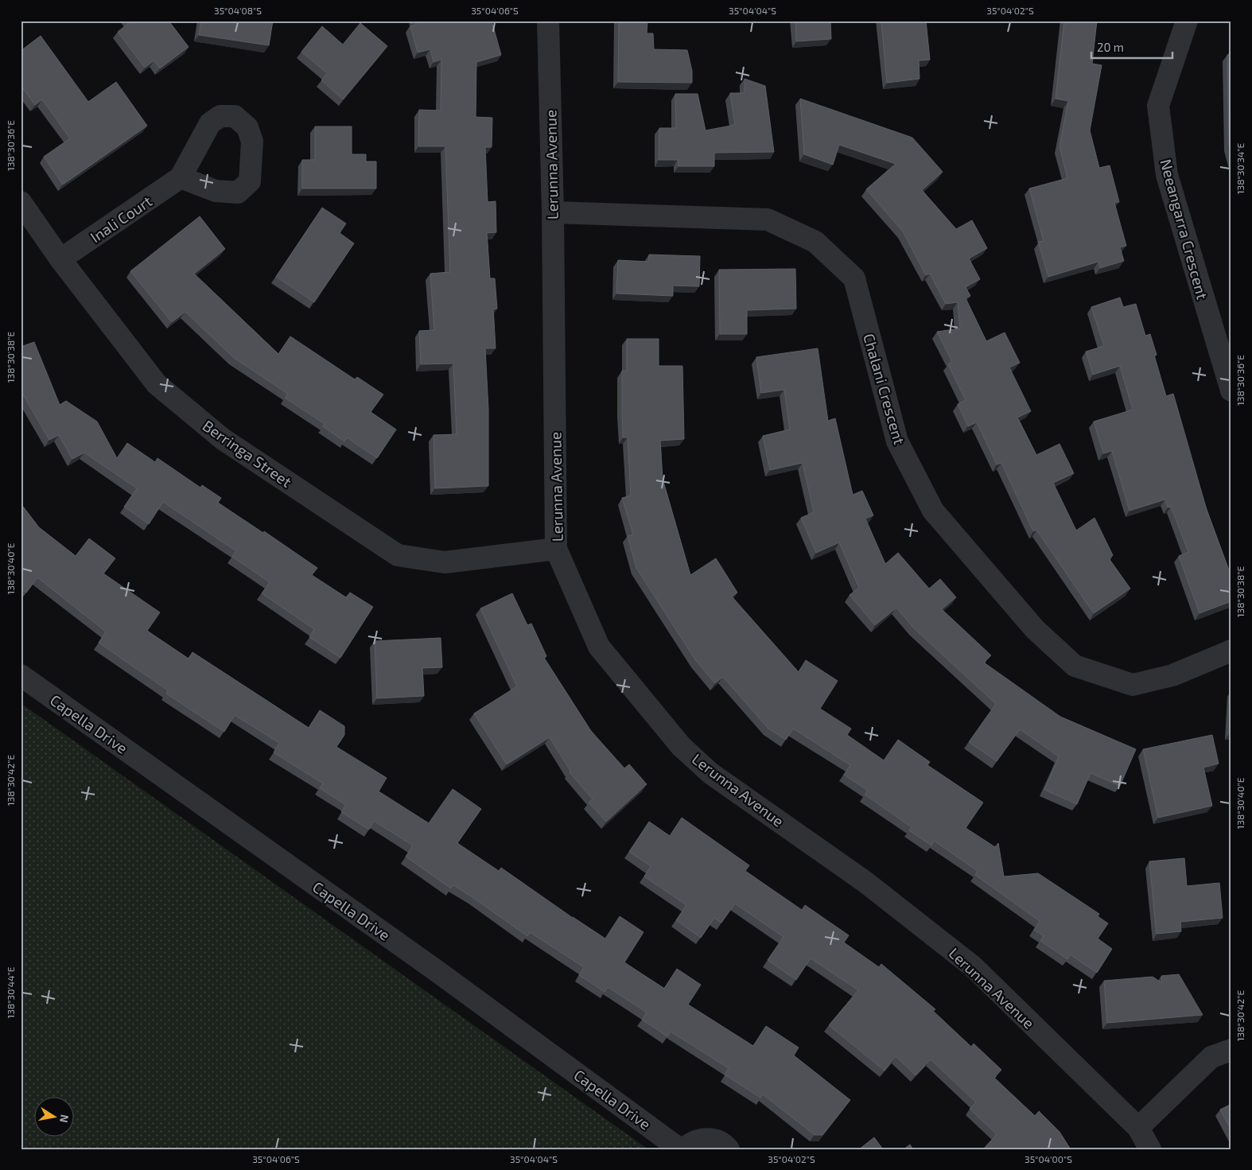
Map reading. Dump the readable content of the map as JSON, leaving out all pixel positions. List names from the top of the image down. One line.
{"streets":{"street":["Lerunna Avenue","Inali Court","Neeangarra Crescent","Chalani Crescent","Berringa Street","Capella Drive"]},"crossings":[["Lerunna Avenue","Chalani Crescent"],["Lerunna Avenue","Berringa Street"],["Inali Court","Berringa Street"]],"scale_bar":"20 m","north":"right","coordinates":["35°04'08\"S","35°04'06\"S","35°04'04\"S","35°04'02\"S","138°30'36\"E","138°30'34\"E","138°30'38\"E","138°30'40\"E","138°30'42\"E","138°30'44\"E","35°04'00\"S"]}
